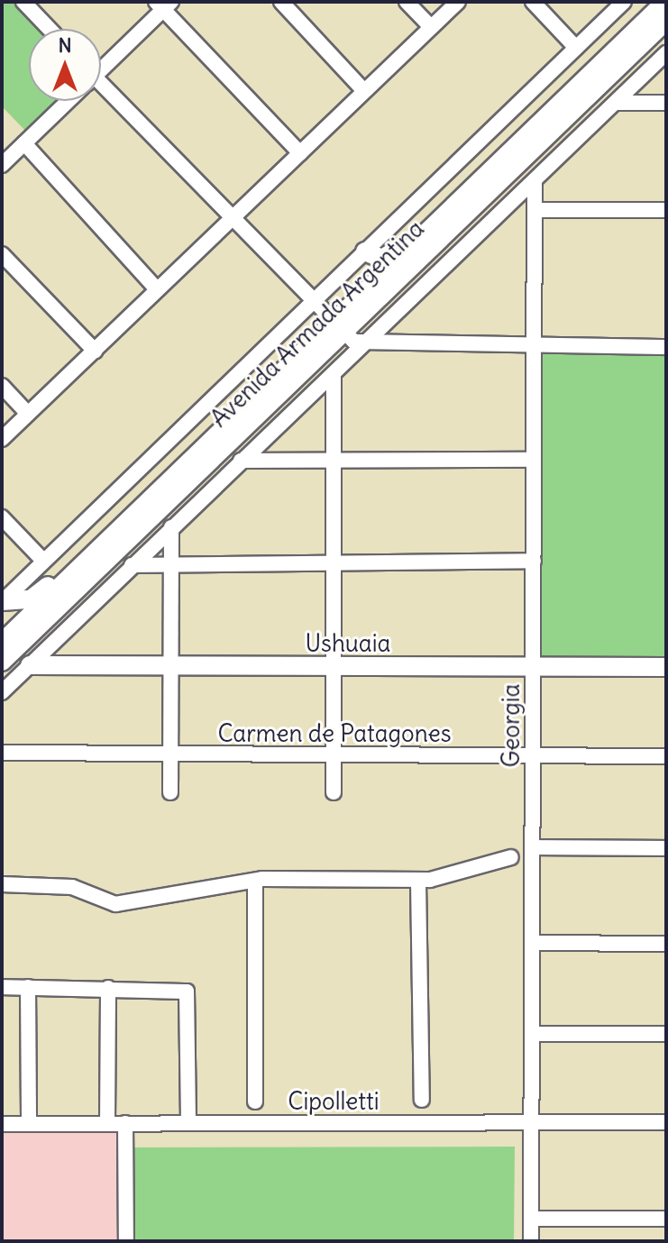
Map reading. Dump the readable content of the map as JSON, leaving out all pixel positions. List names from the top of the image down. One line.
{"streets":{"main road":["Avenida Armada Argentina","Ushuaia"],"street":["Georgia","Carmen de Patagones","Cipolletti"]},"crossings":[["Avenida Armada Argentina","Ushuaia"],["Avenida Armada Argentina","Georgia"],["Ushuaia","Georgia"],["Georgia","Carmen de Patagones"],["Georgia","Cipolletti"]],"north":"top"}
